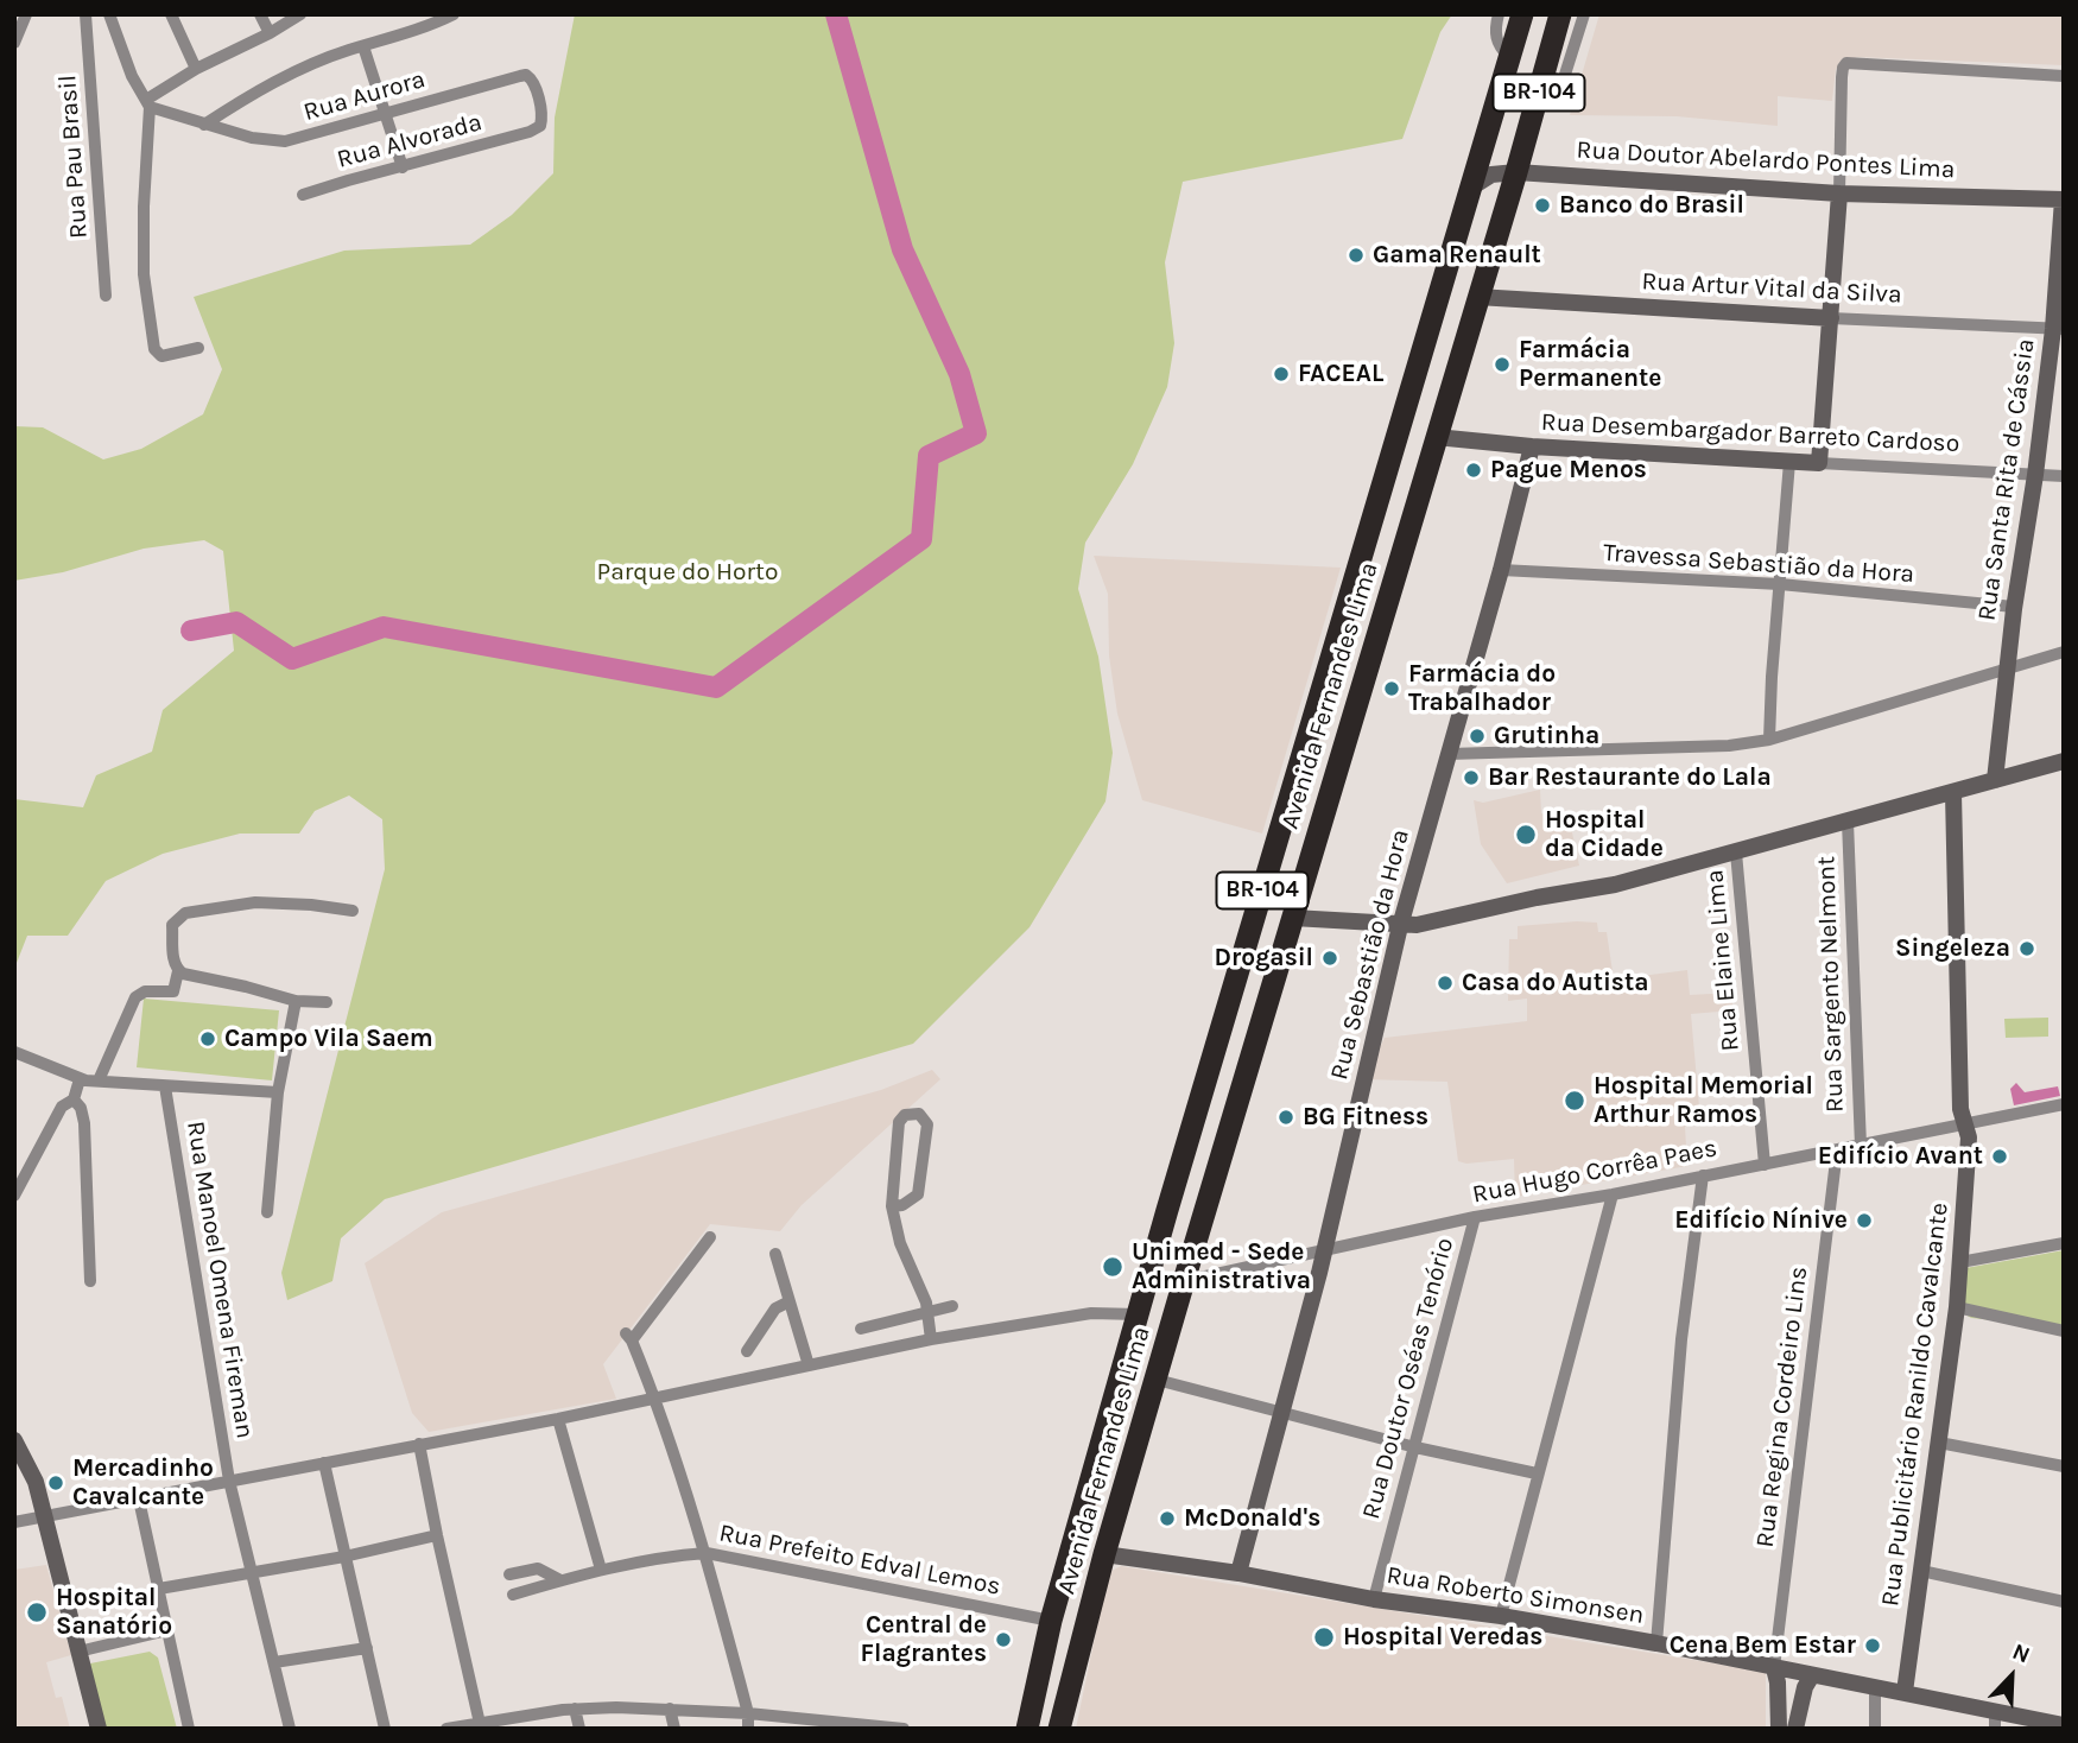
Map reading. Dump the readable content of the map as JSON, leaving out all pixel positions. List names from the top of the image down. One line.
{"streets":{"highway":["BR-104","Avenida Fernandes Lima"],"street":["Rua Aurora","Rua Alvorada","Rua Pau Brasil","Rua Doutor Abelardo Pontes Lima","Rua Artur Vital da Silva","Rua Desembargador Barreto Cardoso","Rua Santa Rita de Cássia","Travessa Sebastião da Hora","Rua Sebastião da Hora","Rua Elaine Lima","Rua Sargento Nelmont","Rua Hugo Corrêa Paes","Rua Manoel Omena Fireman","Rua Doutor Oséas Tenório","Rua Publicitário Ranildo Cavalcante","Rua Regina Cordeiro Lins","Rua Prefeito Edval Lemos","Rua Roberto Simonsen"]},"crossings":[["Rua Aurora","Rua Alvorada"],["Rua Doutor Abelardo Pontes Lima","Rua Santa Rita de Cássia"],["Rua Doutor Abelardo Pontes Lima","Avenida Fernandes Lima"],["Rua Artur Vital da Silva","Rua Santa Rita de Cássia"],["Rua Artur Vital da Silva","Avenida Fernandes Lima"],["Rua Desembargador Barreto Cardoso","Rua Santa Rita de Cássia"],["Rua Desembargador Barreto Cardoso","Avenida Fernandes Lima"],["Rua Desembargador Barreto Cardoso","Rua Sebastião da Hora"],["Rua Santa Rita de Cássia","Travessa Sebastião da Hora"],["Travessa Sebastião da Hora","Rua Sebastião da Hora"],["Avenida Fernandes Lima","Rua Hugo Corrêa Paes"],["Avenida Fernandes Lima","Rua Prefeito Edval Lemos"],["Avenida Fernandes Lima","Rua Roberto Simonsen"],["Rua Sebastião da Hora","Rua Hugo Corrêa Paes"],["Rua Sebastião da Hora","Rua Roberto Simonsen"],["Rua Elaine Lima","Rua Hugo Corrêa Paes"],["Rua Sargento Nelmont","Rua Hugo Corrêa Paes"],["Rua Hugo Corrêa Paes","Rua Doutor Oséas Tenório"],["Rua Hugo Corrêa Paes","Rua Publicitário Ranildo Cavalcante"],["Rua Hugo Corrêa Paes","Rua Regina Cordeiro Lins"],["Rua Doutor Oséas Tenório","Rua Roberto Simonsen"],["Rua Publicitário Ranildo Cavalcante","Rua Roberto Simonsen"],["Rua Regina Cordeiro Lins","Rua Roberto Simonsen"]],"parks":["Parque do Horto"],"places":["Banco do Brasil","Gama Renault","Farmácia Permanente","FACEAL","Pague Menos","Farmácia do Trabalhador","Grutinha","Bar Restaurante do Lala","Hospital da Cidade","Singeleza","Drogasil","Casa do Autista","Campo Vila Saem","Hospital Memorial Arthur Ramos","BG Fitness","Edifício Avant","Edifício Nínive","Unimed - Sede Administrativa","Mercadinho Cavalcante","McDonald's","Hospital Sanatório","Hospital Veredas","Central de Flagrantes","Cena Bem Estar"],"north":"top right"}
